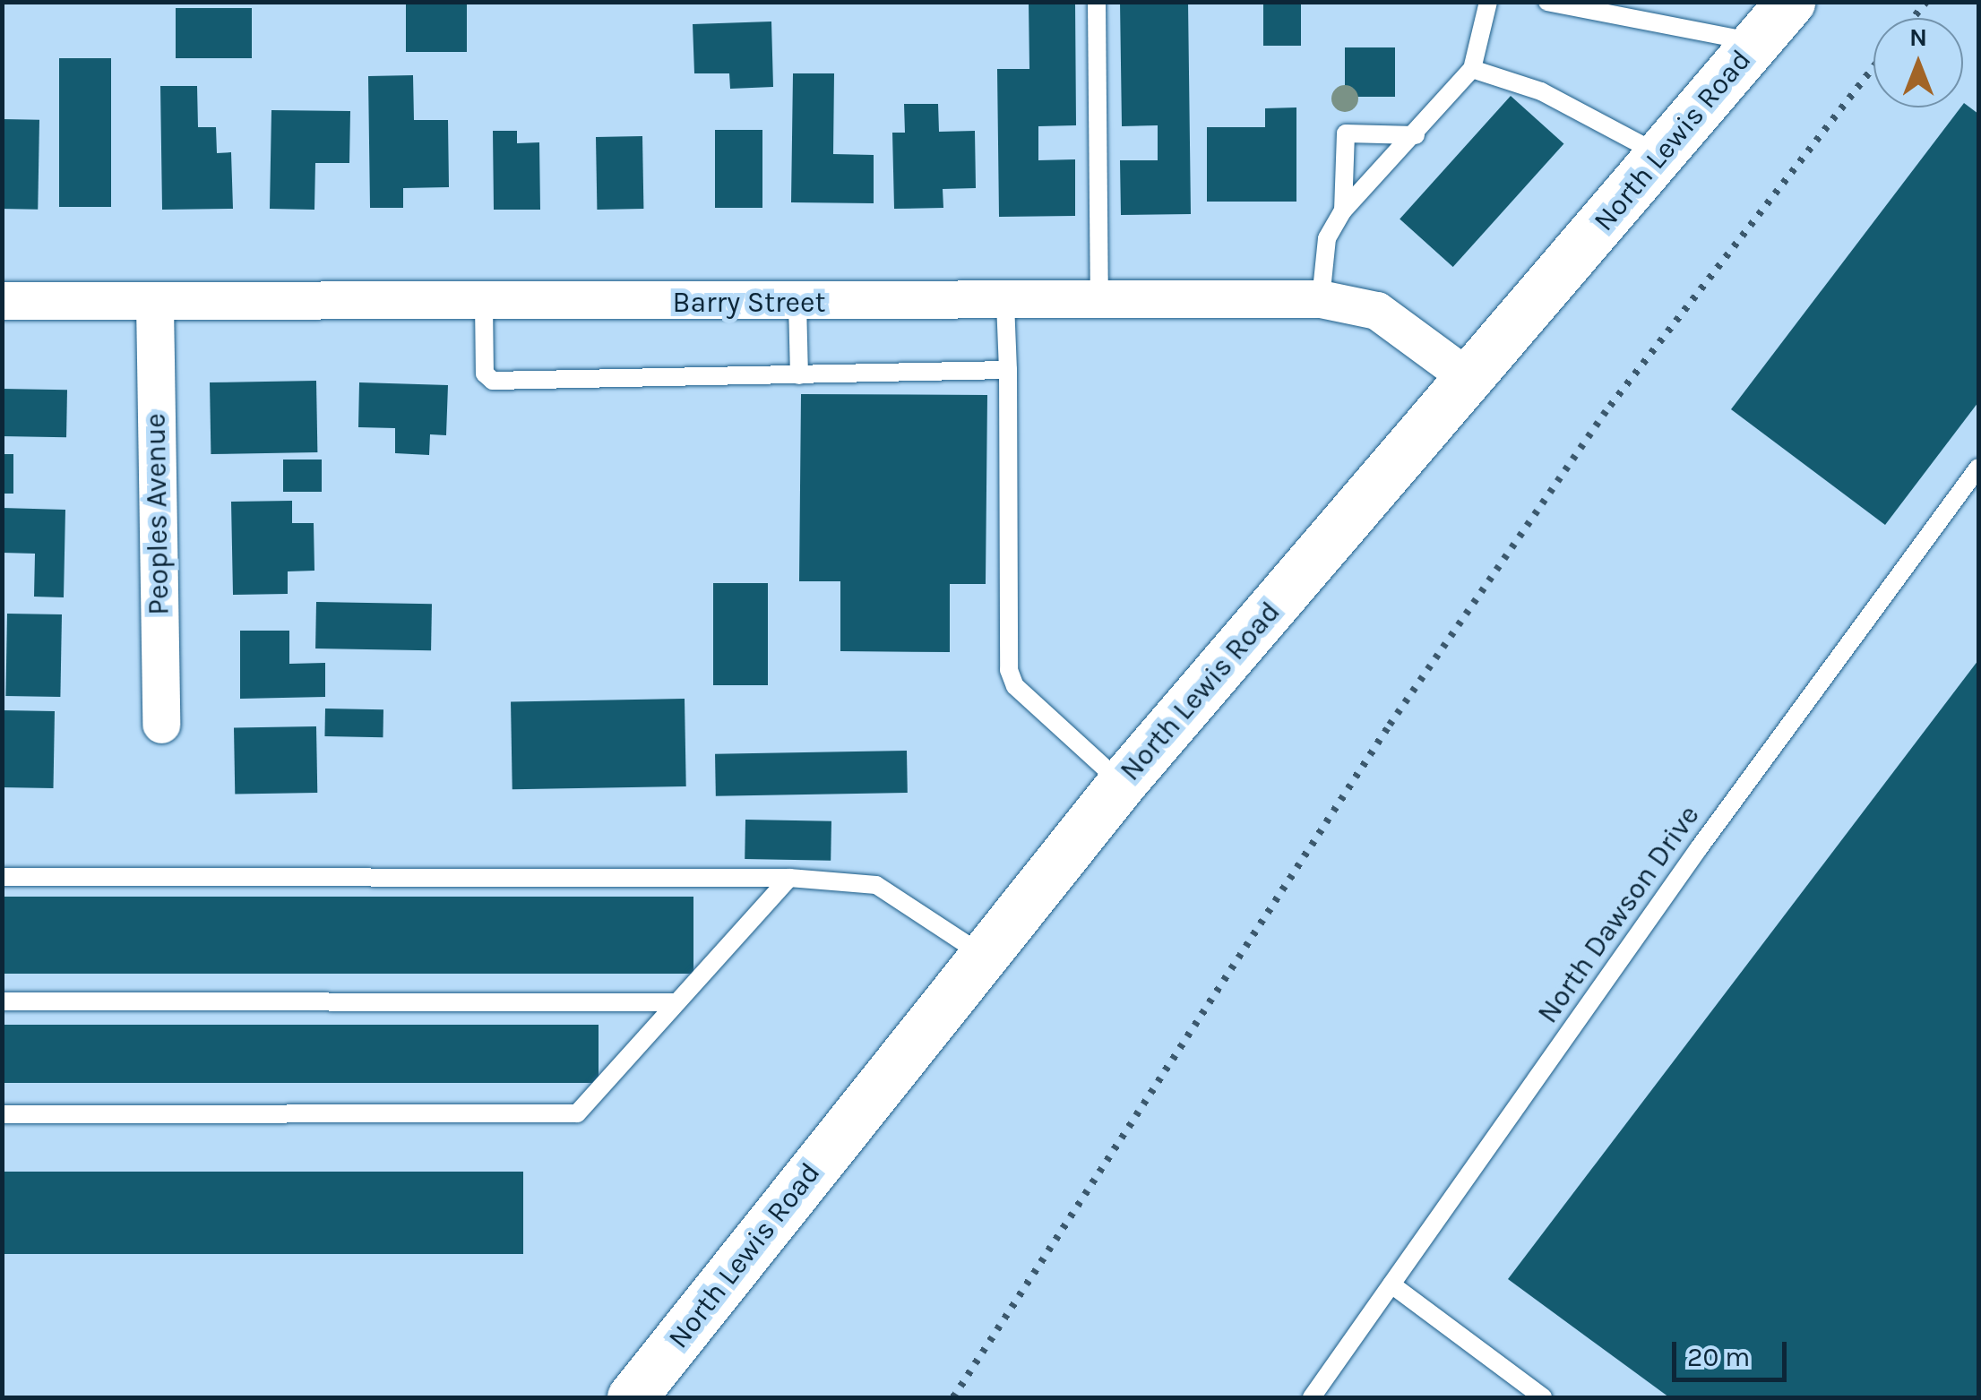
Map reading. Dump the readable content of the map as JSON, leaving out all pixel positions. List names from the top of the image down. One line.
{"streets":{"main road":["North Lewis Road"],"street":["Barry Street","Peoples Avenue"],"lane":["North Dawson Drive"]},"crossings":[["North Lewis Road","Barry Street"],["Barry Street","Peoples Avenue"]],"scale_bar":"20 m","north":"top"}
